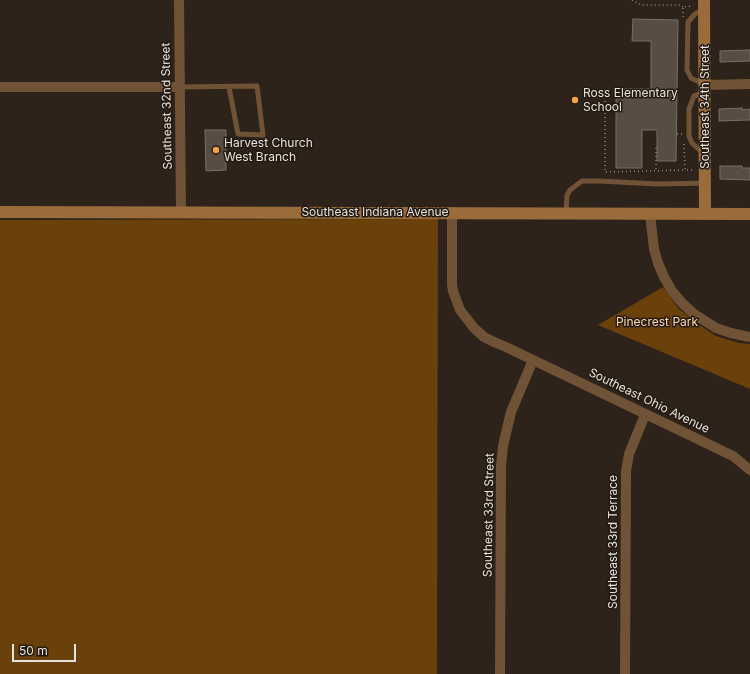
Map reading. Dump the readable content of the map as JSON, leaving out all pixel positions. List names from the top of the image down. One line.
{"streets":{"street":["Southeast 32nd Street","Southeast 34th Street","Southeast Indiana Avenue","Southeast Ohio Avenue","Southeast 33rd Street","Southeast 33rd Terrace"]},"crossings":[["Southeast 32nd Street","Southeast Indiana Avenue"],["Southeast 34th Street","Southeast Indiana Avenue"],["Southeast Ohio Avenue","Southeast 33rd Street"],["Southeast Ohio Avenue","Southeast 33rd Terrace"]],"parks":["Pinecrest Park"],"places":["Ross Elementary School","Harvest Church West Branch"],"scale_bar":"50 m"}
